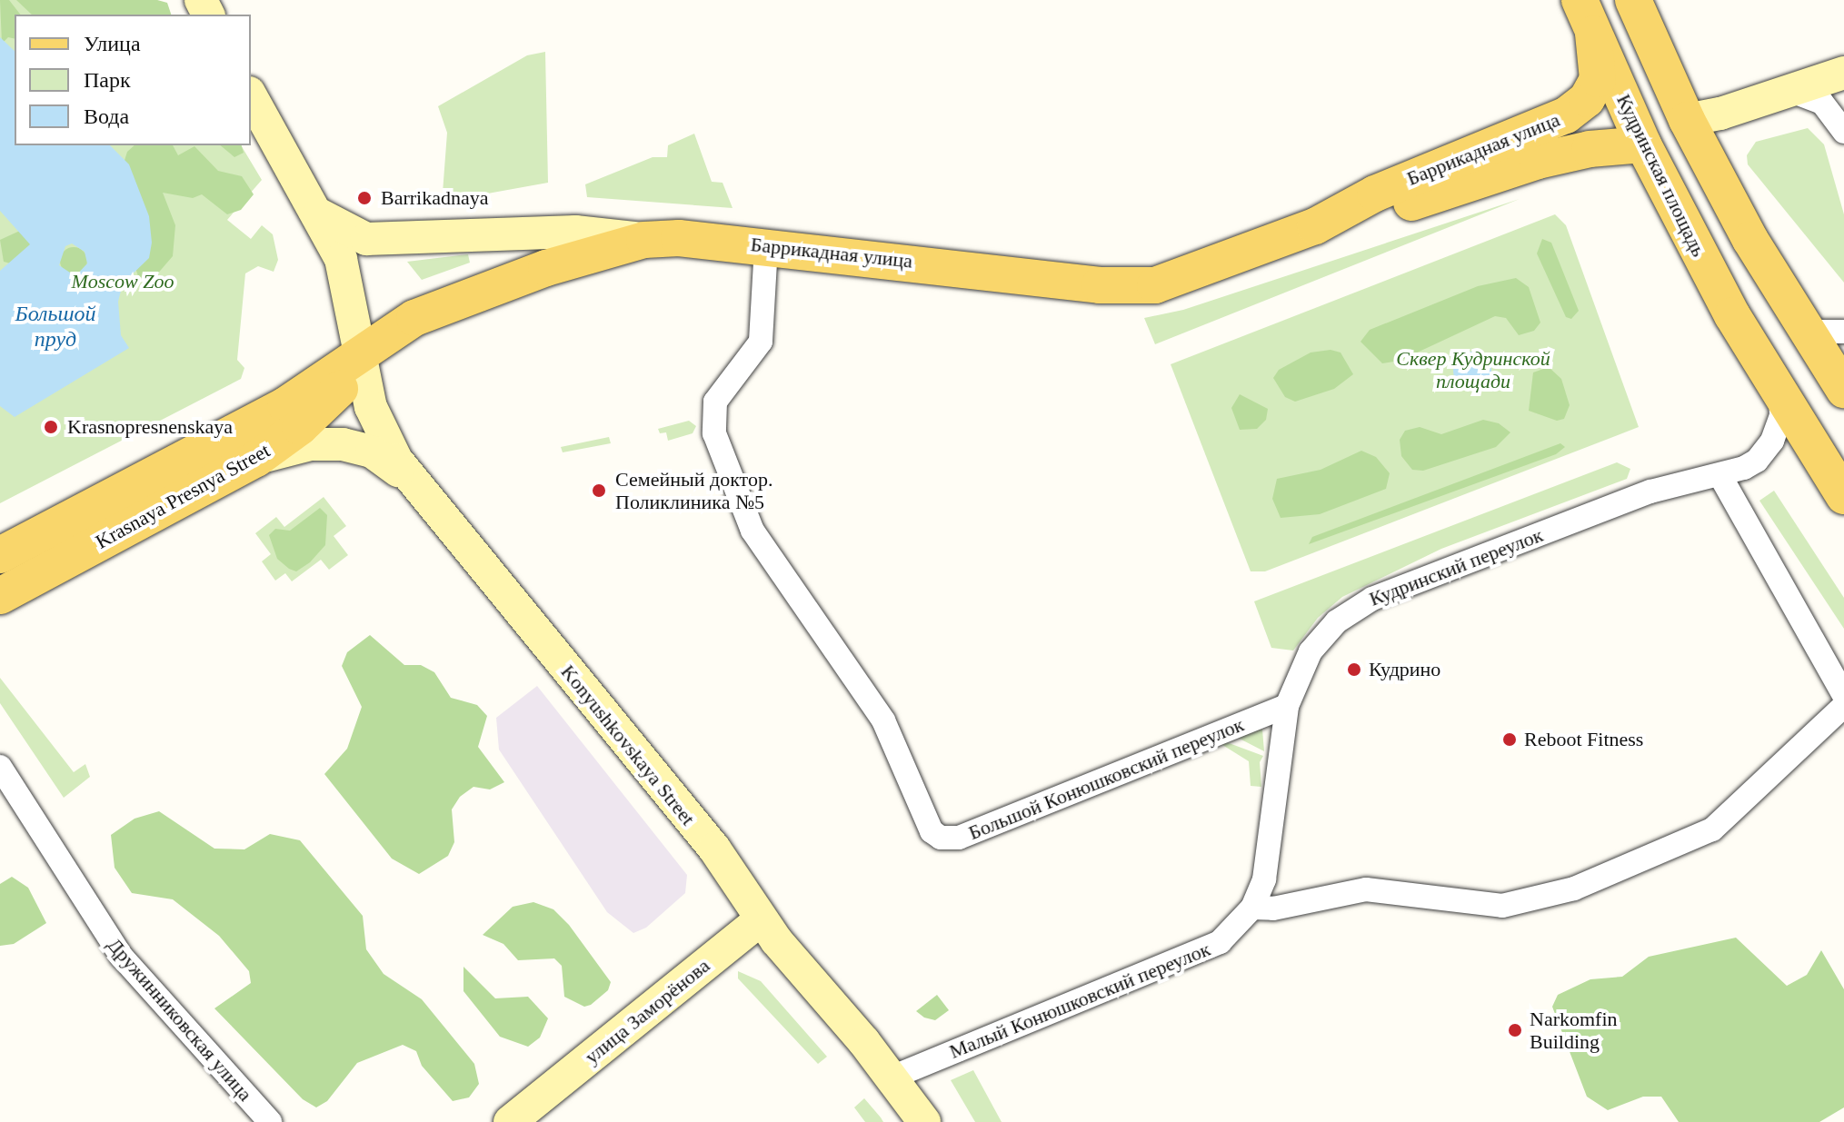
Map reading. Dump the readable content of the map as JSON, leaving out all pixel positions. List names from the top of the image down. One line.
{"streets":{"main road":["Баррикадная улица","Кудринская площадь","Krasnaya Presnya Street","Konyushkovskaya Street","улица Заморёнова"],"street":["Кудринский переулок","Большой Конюшковский переулок","Малый Конюшковский переулок","Дружинниковская улица"]},"crossings":[["Баррикадная улица","Кудринская площадь"],["Баррикадная улица","Krasnaya Presnya Street"],["Баррикадная улица","Konyushkovskaya Street"],["Баррикадная улица","Большой Конюшковский переулок"],["Кудринская площадь","Кудринский переулок"],["Krasnaya Presnya Street","Konyushkovskaya Street"],["Кудринский переулок","Большой Конюшковский переулок"],["Кудринский переулок","Малый Конюшковский переулок"],["Konyushkovskaya Street","Малый Конюшковский переулок"],["Konyushkovskaya Street","улица Заморёнова"]],"water":["Большой пруд"],"parks":["Moscow Zoo","Сквер Кудринской площади"],"places":["Barrikadnaya","Krasnopresnenskaya","Семейный доктор. Поликлиника №5","Кудрино","Reboot Fitness","Narkomfin Building"],"legend":["Улица","Парк","Вода"]}
